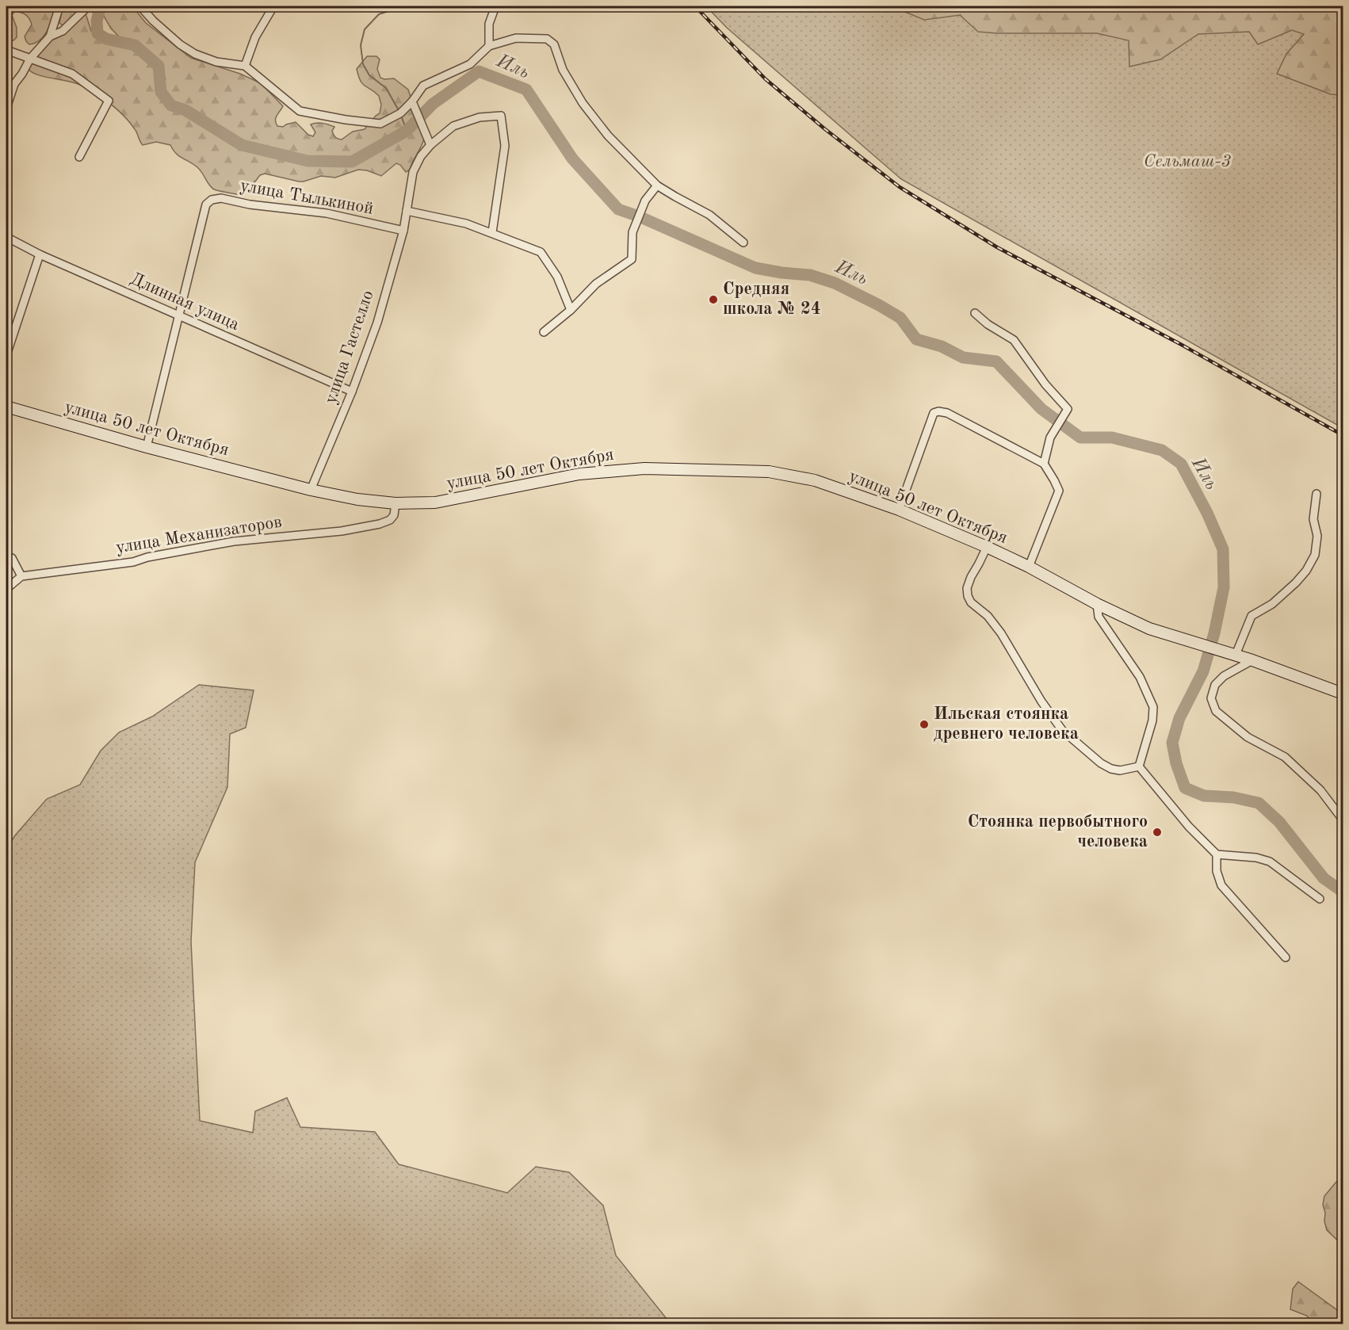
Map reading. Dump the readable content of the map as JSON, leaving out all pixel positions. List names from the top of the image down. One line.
{"streets":{"street":["улица Тылькиной","Длинная улица","улица Гастелло","улица 50 лет Октября","улица Механизаторов"]},"crossings":[["улица Тылькиной","Длинная улица"],["улица Тылькиной","улица Гастелло"],["Длинная улица","улица Гастелло"],["улица Гастелло","улица 50 лет Октября"],["улица 50 лет Октября","улица Механизаторов"]],"water":["Иль"],"parks":["Сельмаш-3"],"places":["Средняя школа № 24","Ильская стоянка древнего человека","Стоянка первобытного человека"]}
